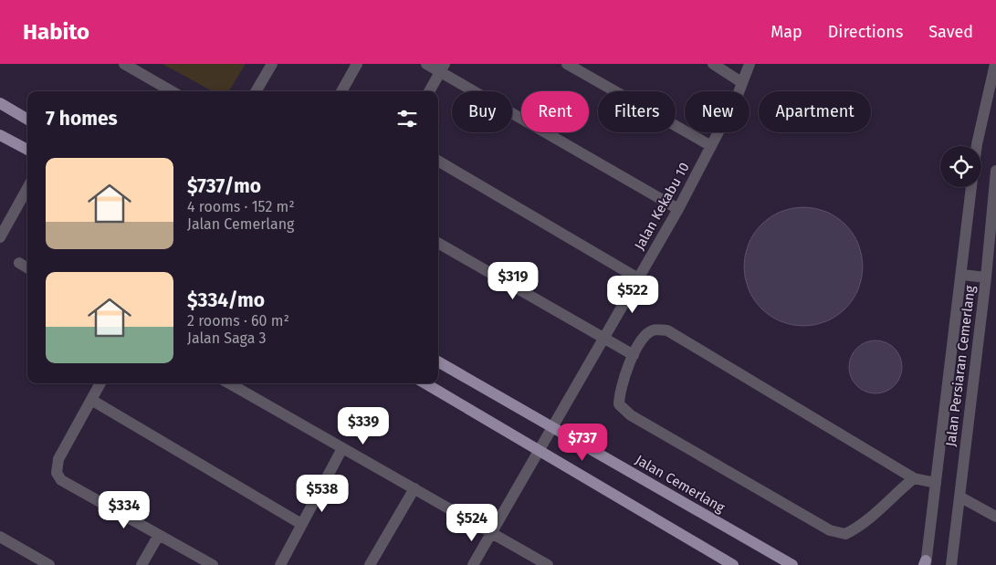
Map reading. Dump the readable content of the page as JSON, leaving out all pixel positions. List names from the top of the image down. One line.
{"streets":{"main road":["Jalan Cemerlang"],"street":["Jalan Kekabu 10","Jalan Persiaran Cemerlang"]},"crossings":[["Jalan Kekabu 10","Jalan Cemerlang"]],"page":{"header":"Habito","nav":["Map","Directions","Saved"],"chip":["Buy","Rent","Filters","New","Apartment"],"heading":"7 homes","list":[{"name":"$737/mo","note":"4 rooms · 152 m² · Jalan Cemerlang"},{"name":"$334/mo","note":"2 rooms · 60 m² · Jalan Saga 3"}],"price":["$319","$522","$339","$737","$538","$334","$524"]}}
